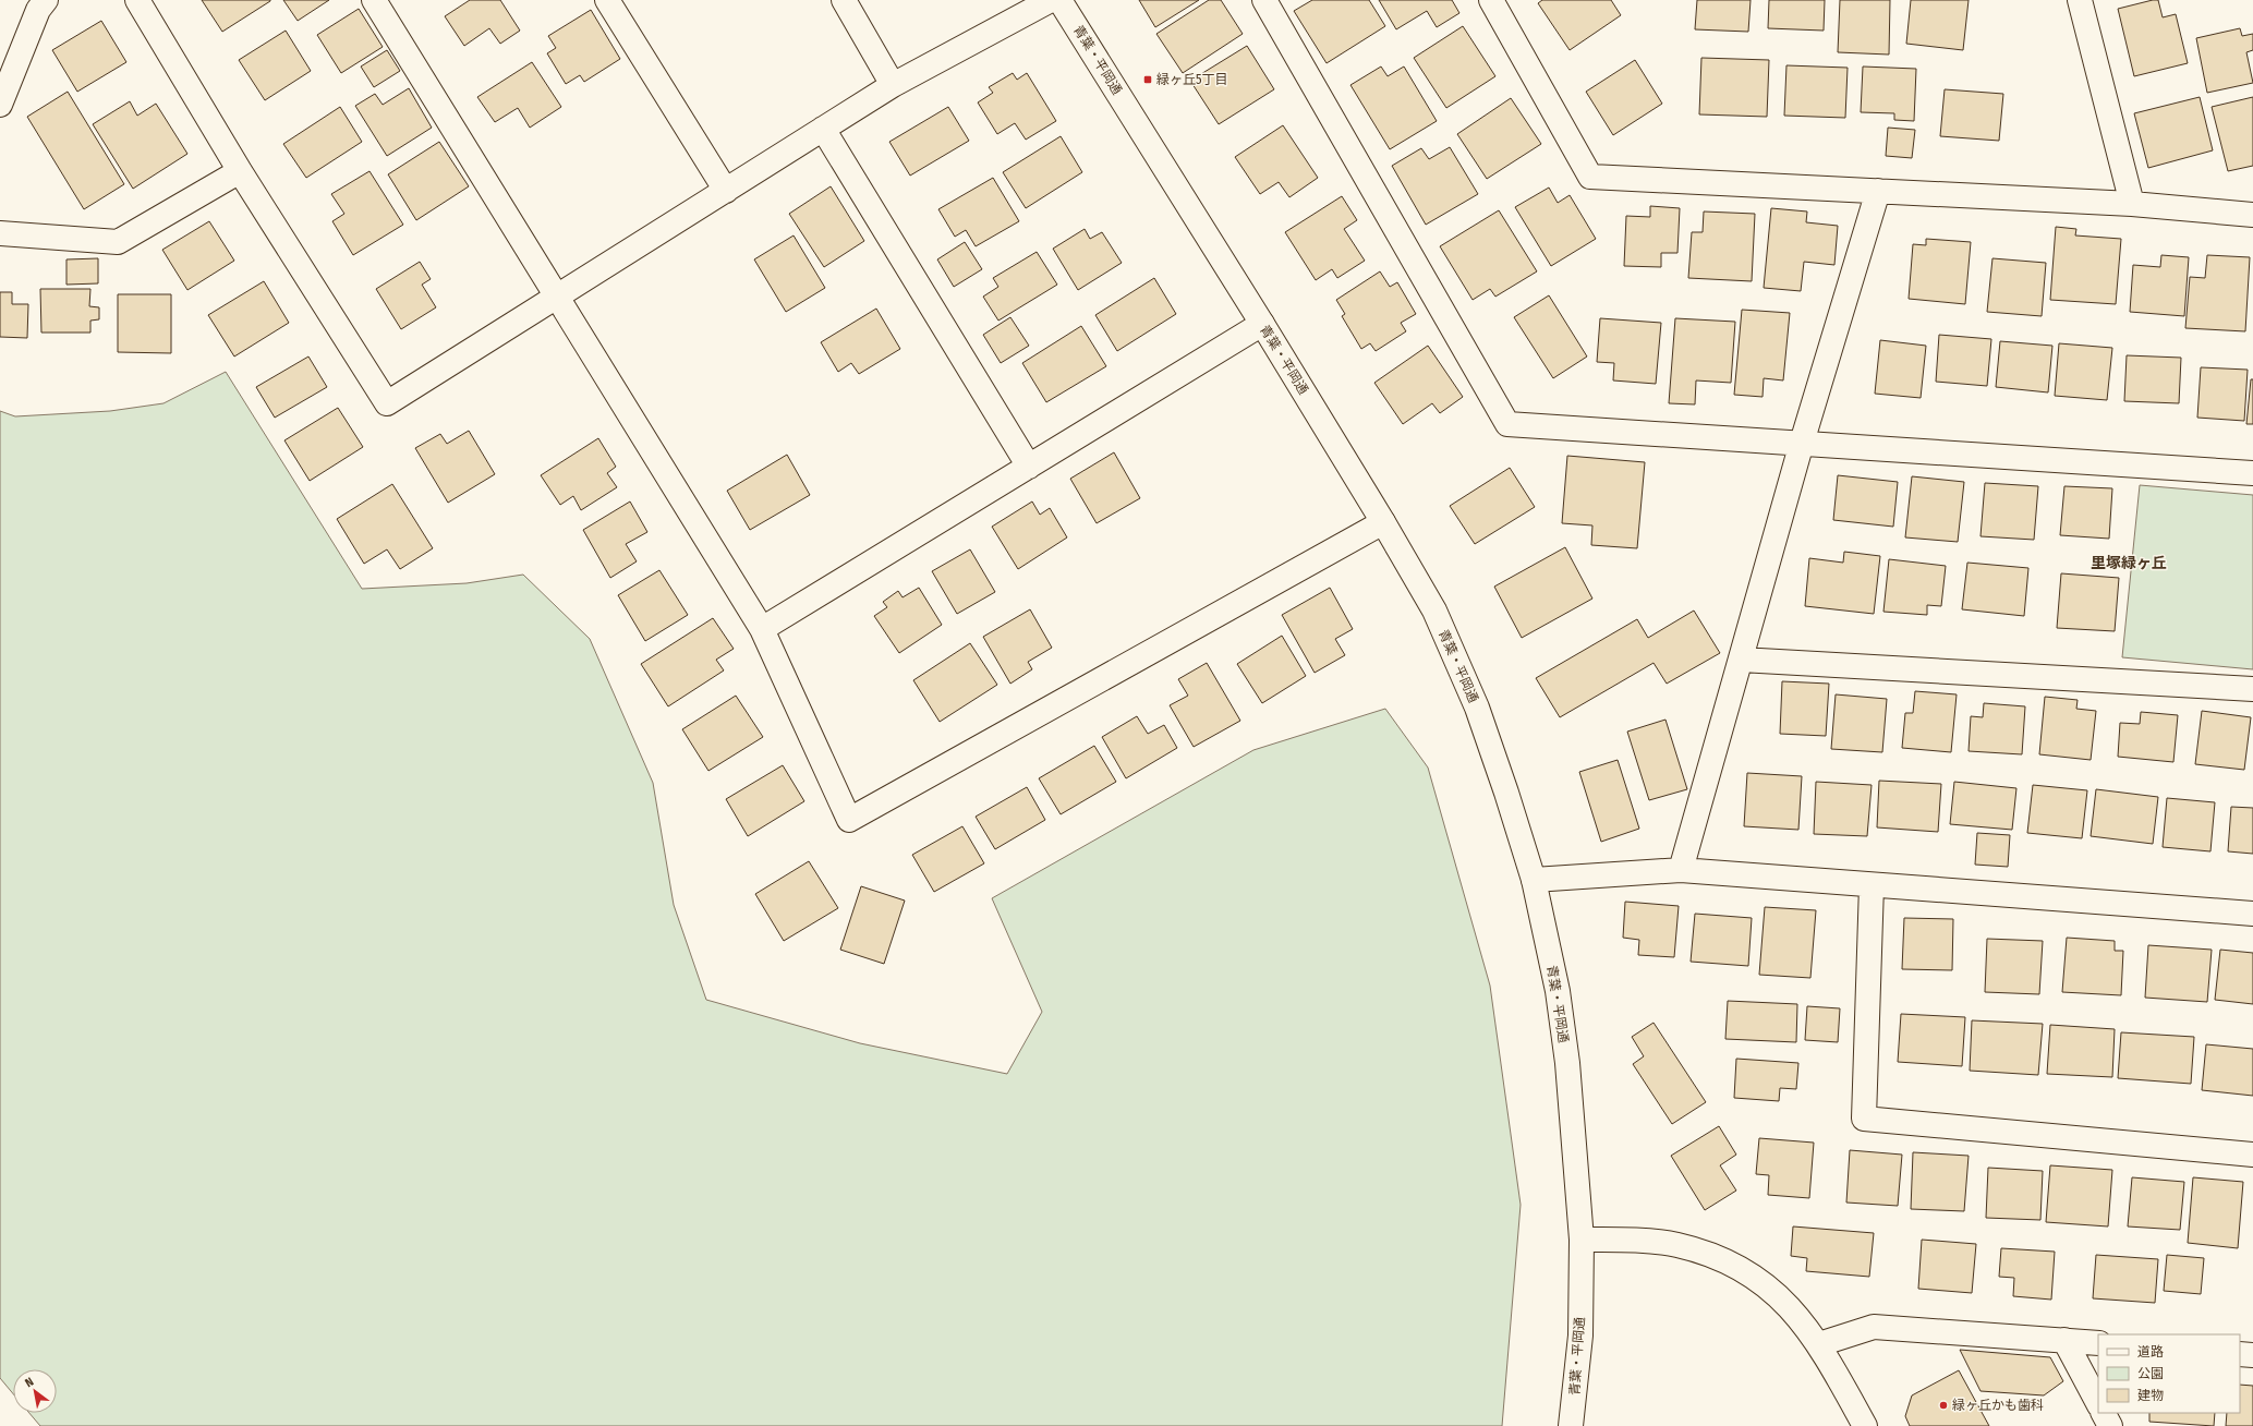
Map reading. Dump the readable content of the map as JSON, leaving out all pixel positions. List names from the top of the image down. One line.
{"streets":{"street":["青葉・平岡通"]},"districts":["里塚緑ヶ丘"],"places":{"transit":["緑ヶ丘5丁目"],"other":["緑ヶ丘かも歯科"]},"legend":["道路","公園","建物"],"north":"top left"}
